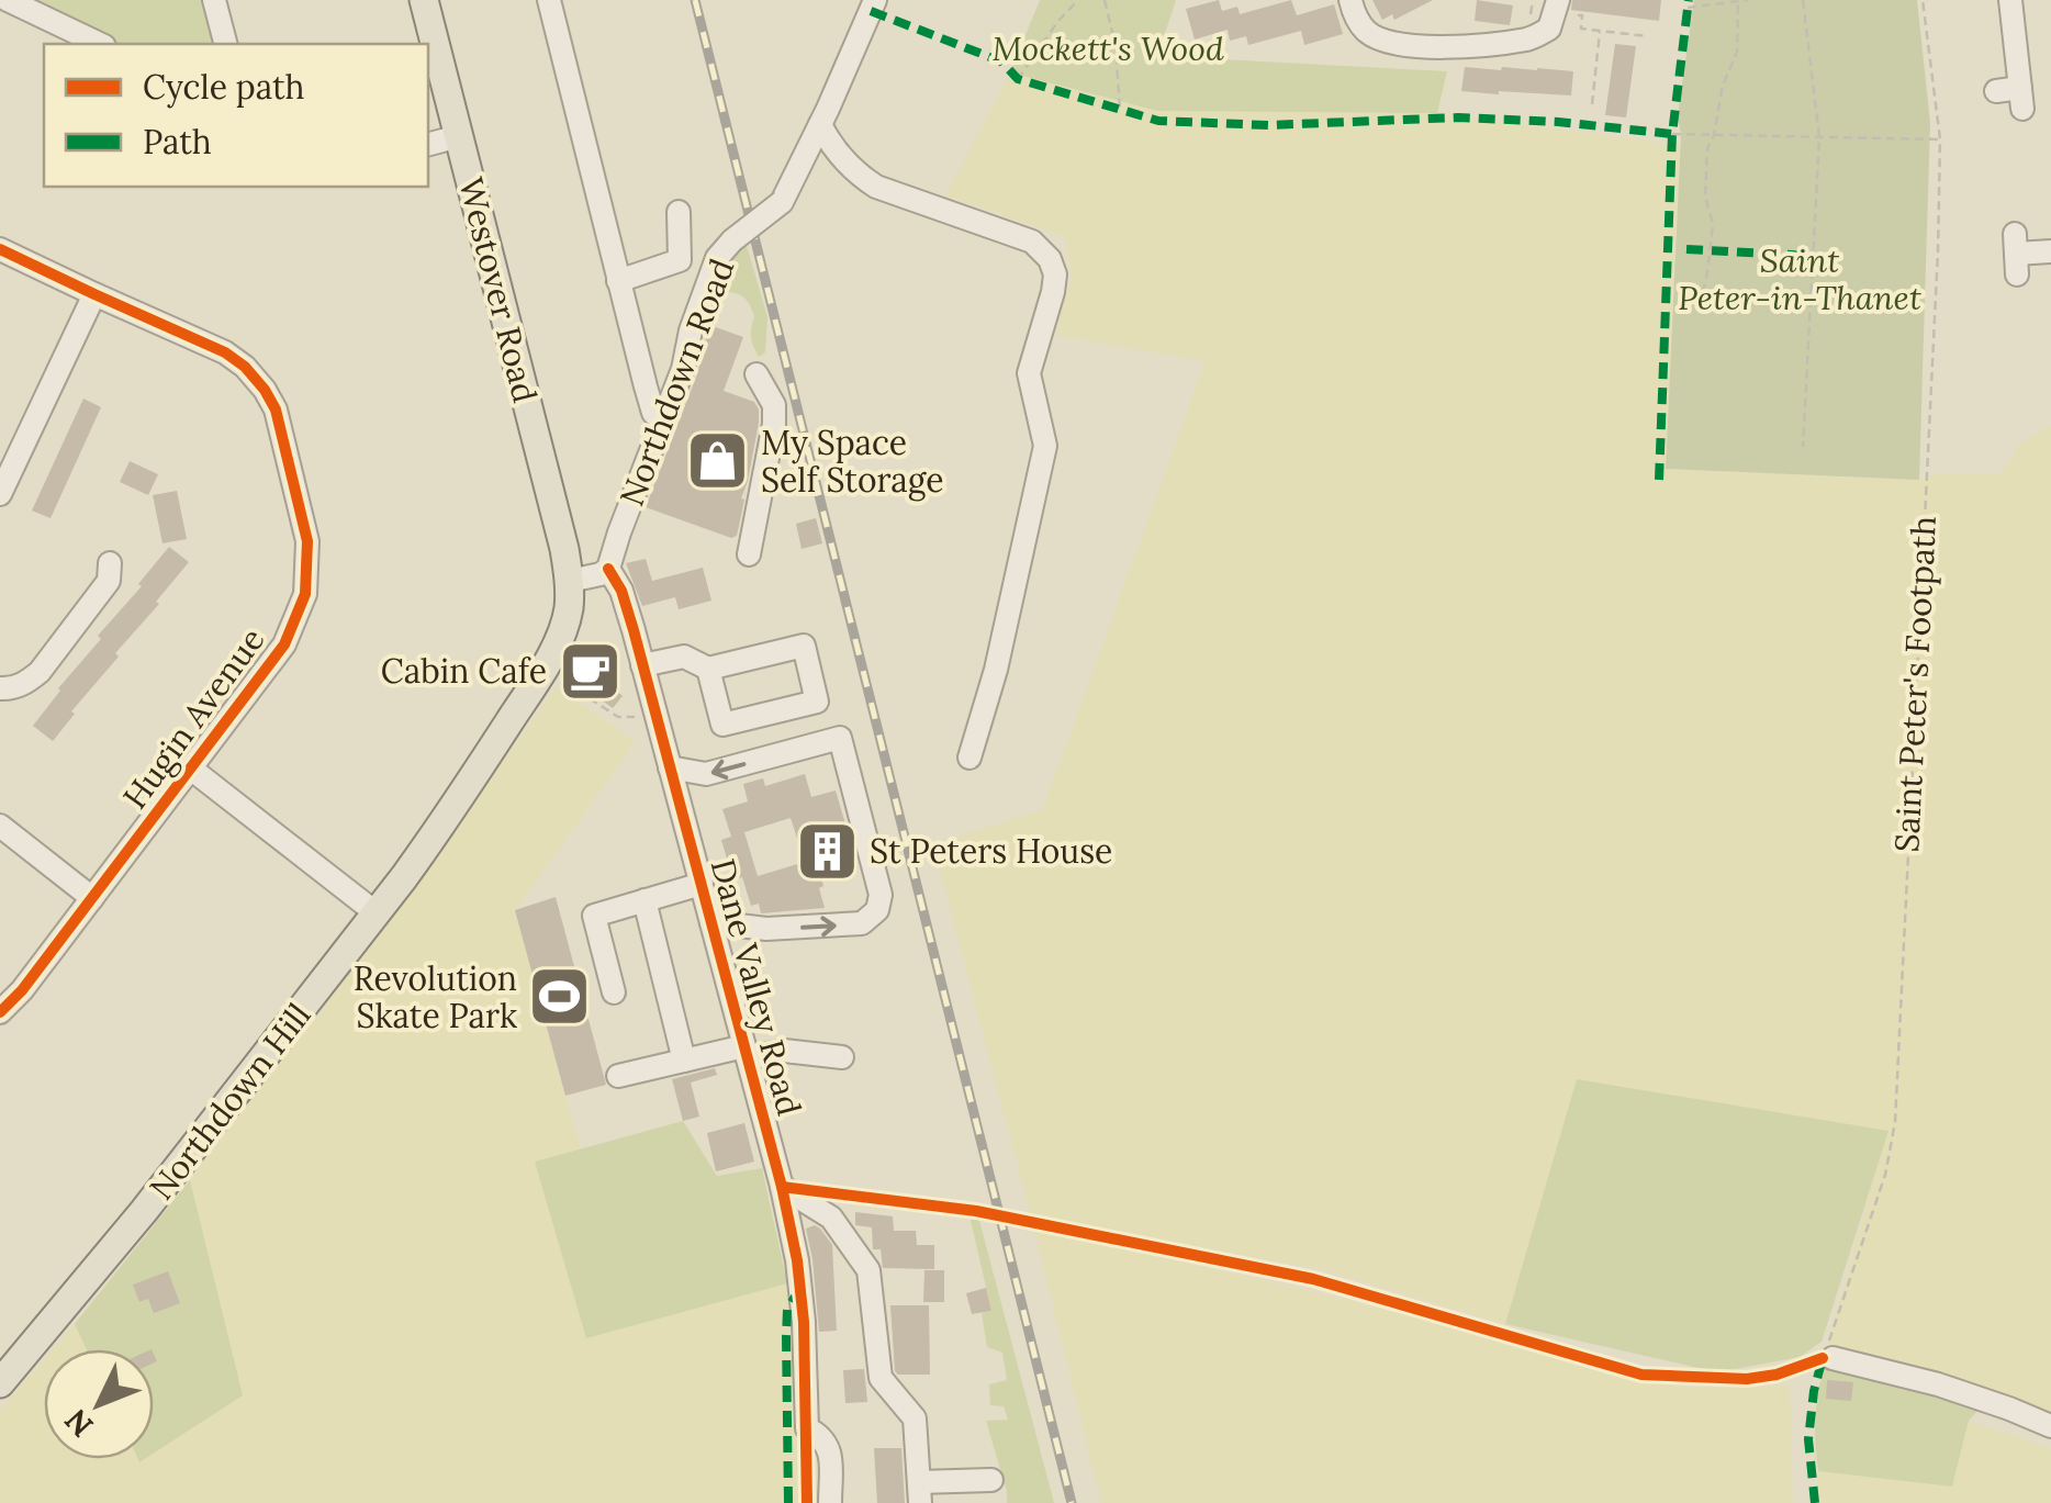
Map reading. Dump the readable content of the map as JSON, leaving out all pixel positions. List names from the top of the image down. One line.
{"streets":{"main road":["Westover Road","Northdown Hill"],"street":["Northdown Road","Hugin Avenue","Dane Valley Road"],"path":["Saint Peter's Footpath"]},"crossings":[["Westover Road","Northdown Hill"],["Northdown Road","Dane Valley Road"]],"parks":["Mockett's Wood","Saint Peter-in-Thanet"],"places":{"shop":["My Space Self Storage"],"cafe":["Cabin Cafe"],"building":["St Peters House"],"sports":["Revolution Skate Park"]},"legend":["Cycle path","Path"],"north":"bottom left"}
